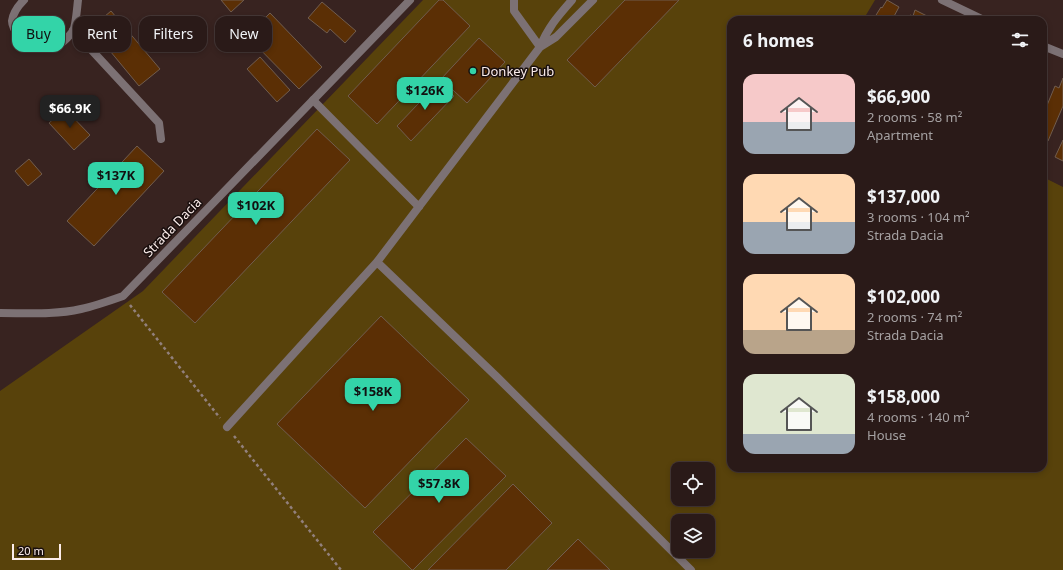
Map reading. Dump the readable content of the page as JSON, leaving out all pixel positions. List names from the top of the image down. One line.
{"streets":{"street":["Strada Dacia"]},"places":["Donkey Pub"],"scale_bar":"20 m","page":{"chip":["Buy","Rent","Filters","New"],"heading":"6 homes","list":[{"name":"$66,900","note":"2 rooms · 58 m² · Apartment"},{"name":"$137,000","note":"3 rooms · 104 m² · Strada Dacia"},{"name":"$102,000","note":"2 rooms · 74 m² · Strada Dacia"},{"name":"$158,000","note":"4 rooms · 140 m² · House"}],"price":["$126K","$66.9K","$137K","$102K","$158K","$57.8K"],"scale":"20 m"}}
